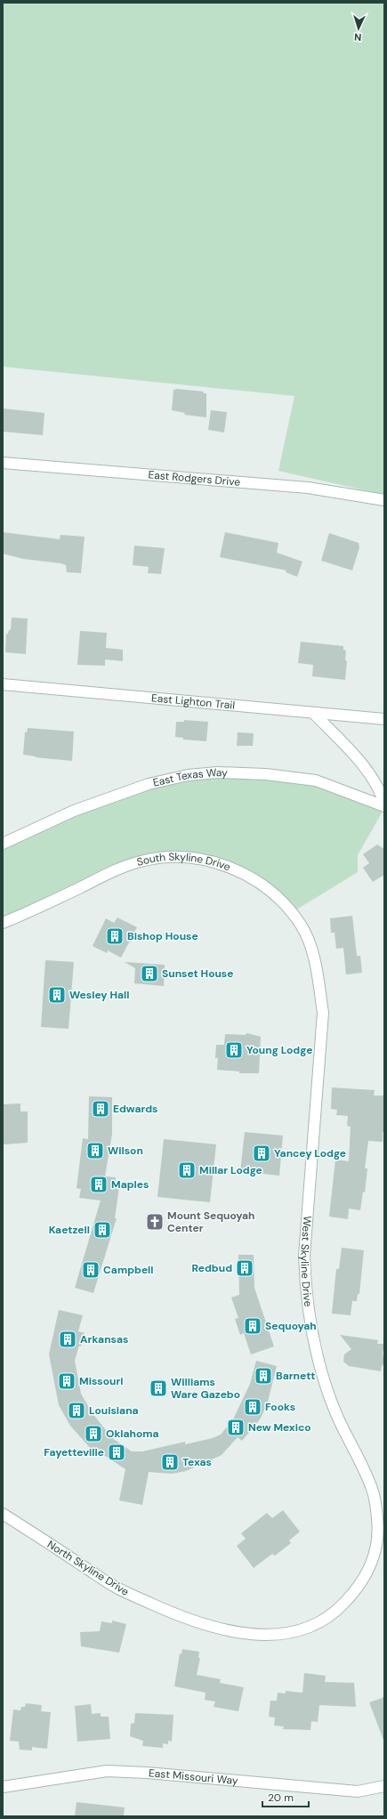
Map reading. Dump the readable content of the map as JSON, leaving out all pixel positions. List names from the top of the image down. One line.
{"streets":{"street":["East Rodgers Drive","East Lighton Trail","East Texas Way","South Skyline Drive","West Skyline Drive","North Skyline Drive","East Missouri Way"]},"crossings":[["South Skyline Drive","West Skyline Drive"],["West Skyline Drive","North Skyline Drive"]],"places":{"building":["Bishop House","Sunset House","Wesley Hall","Young Lodge","Edwards","Wilson","Yancey Lodge","Millar Lodge","Maples","Kaetzell","Redbud","Campbell","Sequoyah","Arkansas","Barnett","Missouri","Williams Ware Gazebo","Fooks","Louisiana","New Mexico","Oklahoma","Fayetteville","Texas"],"church":["Mount Sequoyah Center"]},"scale_bar":"20 m","north":"bottom"}
